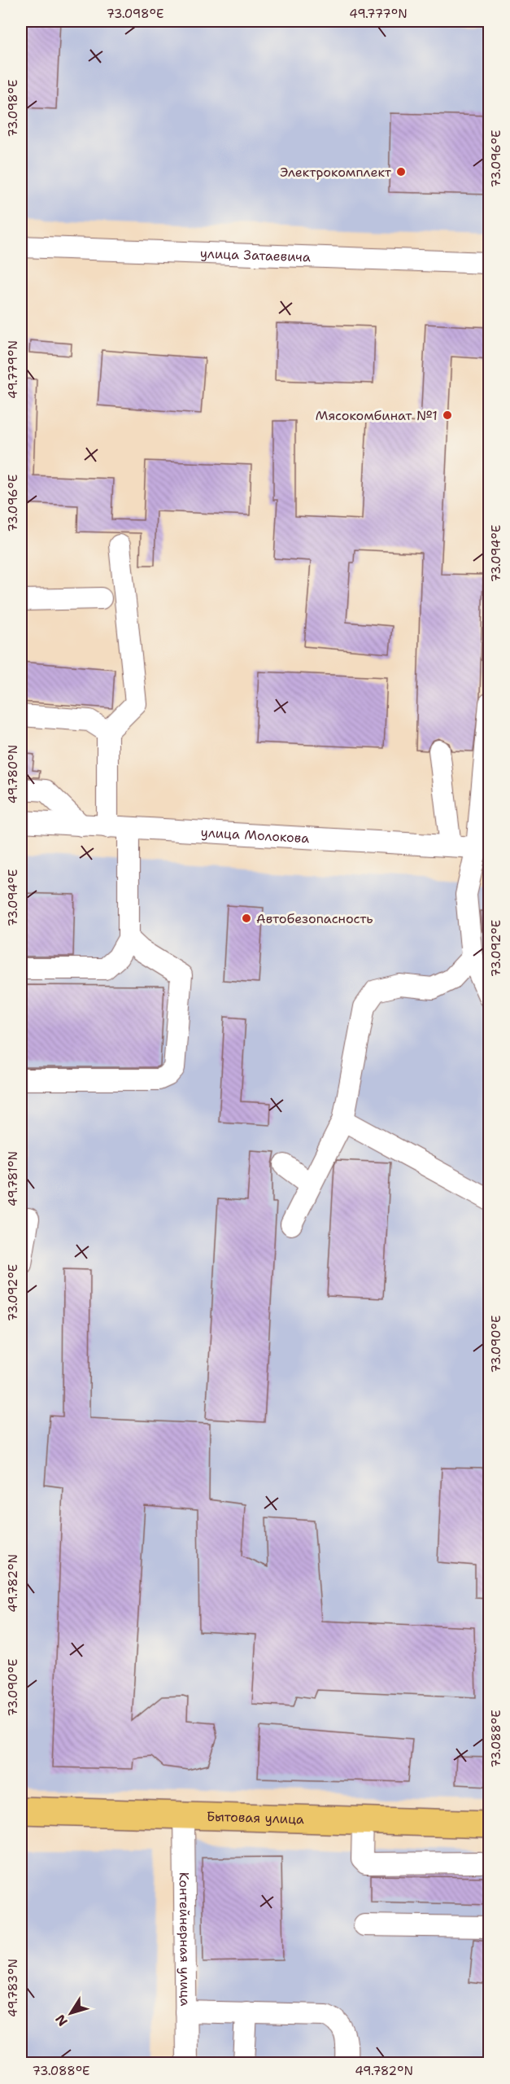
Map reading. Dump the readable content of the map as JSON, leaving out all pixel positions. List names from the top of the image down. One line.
{"streets":{"main road":["Бытовая улица"],"street":["улица Затаевича","улица Молокова","Контейнерная улица"]},"crossings":[["Бытовая улица","Контейнерная улица"]],"places":["Электрокомплект","Мясокомбинат №1","Автобезопасность"],"north":"bottom left","coordinates":["73.098°E","49.777°N","73.096°E","49.779°N","73.094°E","49.780°N","73.092°E","49.781°N","73.090°E","49.782°N","73.088°E","49.783°N"]}
